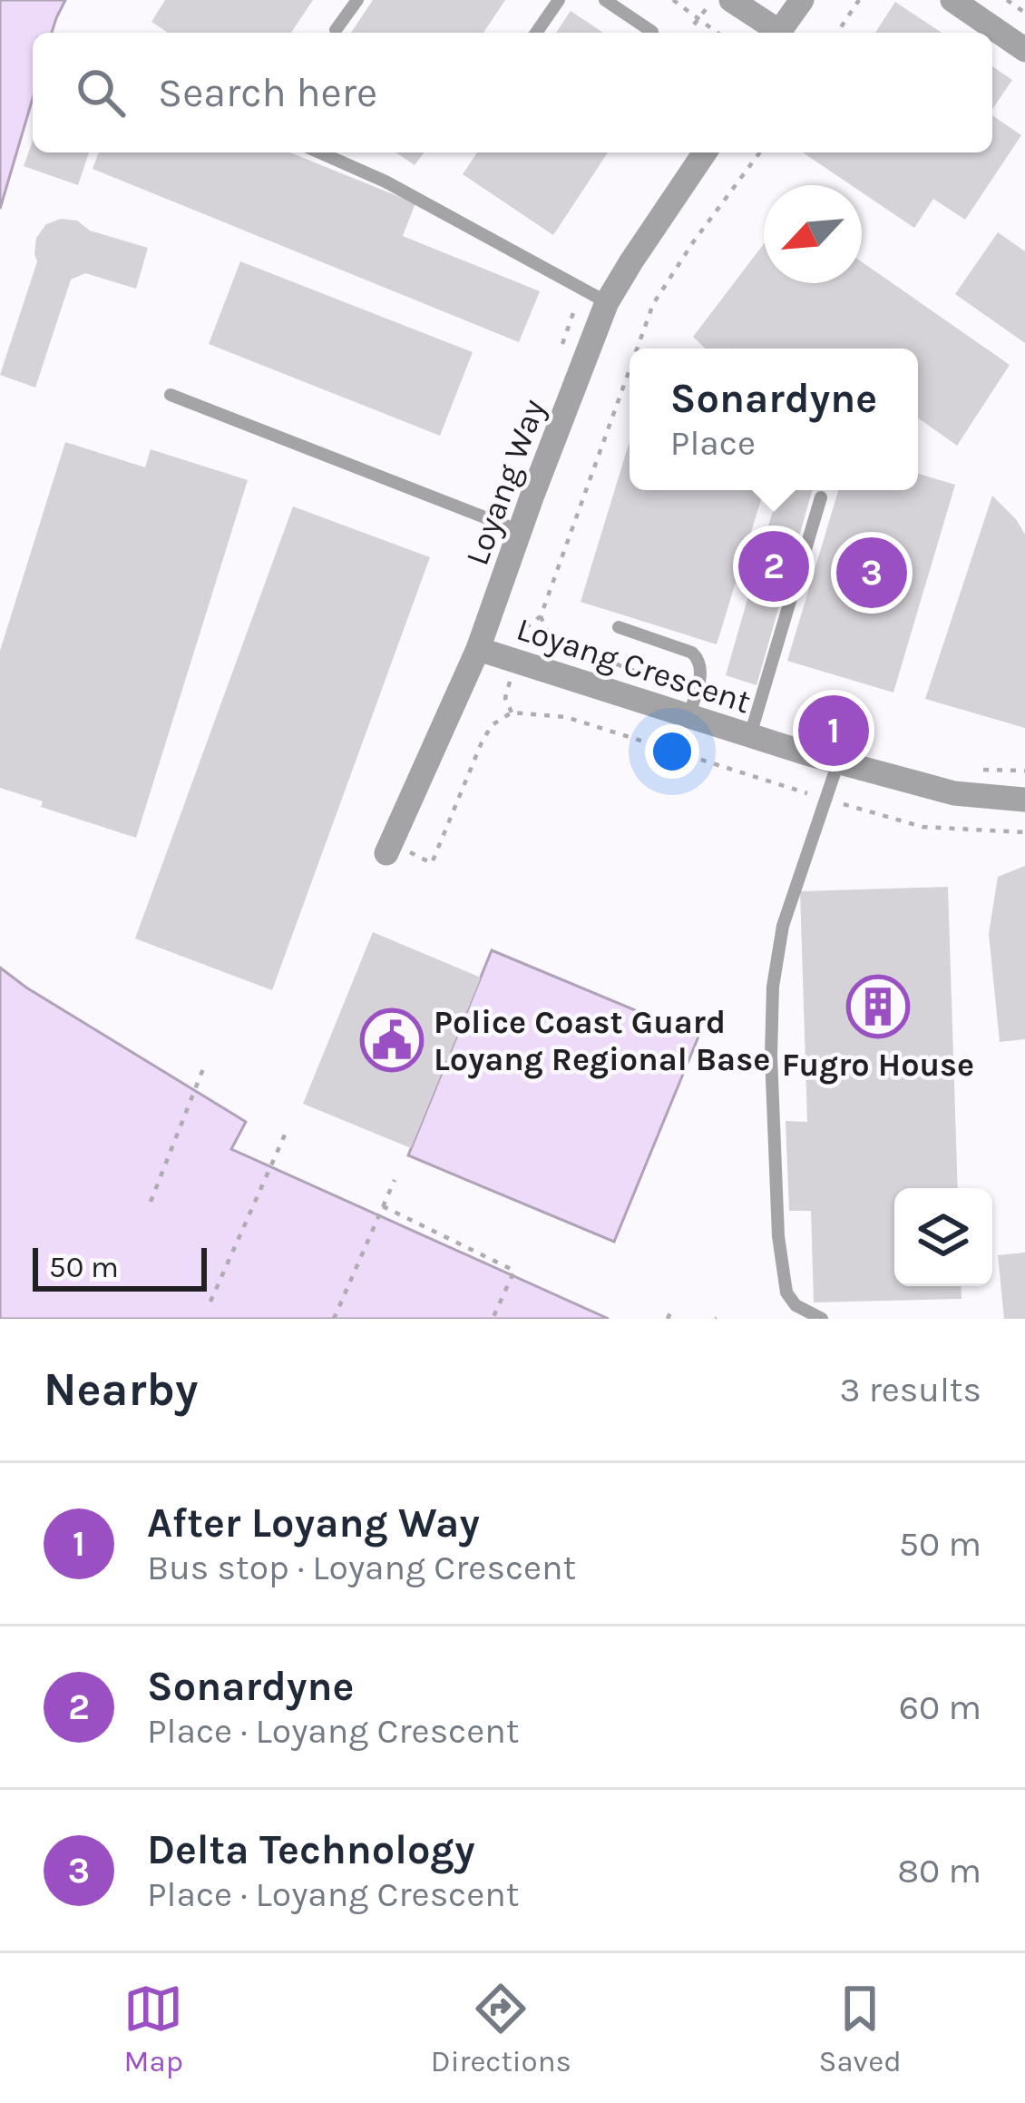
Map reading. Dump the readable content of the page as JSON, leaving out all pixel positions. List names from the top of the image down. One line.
{"streets":{"street":["Loyang Way","Loyang Crescent"]},"crossings":[["Loyang Way","Loyang Crescent"]],"places":{"building":["Fugro House"],"public building":["Police Coast Guard Loyang Regional Base"]},"scale_bar":"50 m","north":"bottom left","page":{"search":"Search here","popup":["Sonardyne","Place"],"pins":["2","3","1"],"scale":"50 m","heading":["Nearby","3 results"],"list":[{"mark":"1","name":"After Loyang Way","note":"Bus stop · Loyang Crescent","value":"50 m"},{"mark":"2","name":"Sonardyne","note":"Place · Loyang Crescent","value":"60 m"},{"mark":"3","name":"Delta Technology","note":"Place · Loyang Crescent","value":"80 m"}],"nav":["Map","Directions","Saved"]}}
